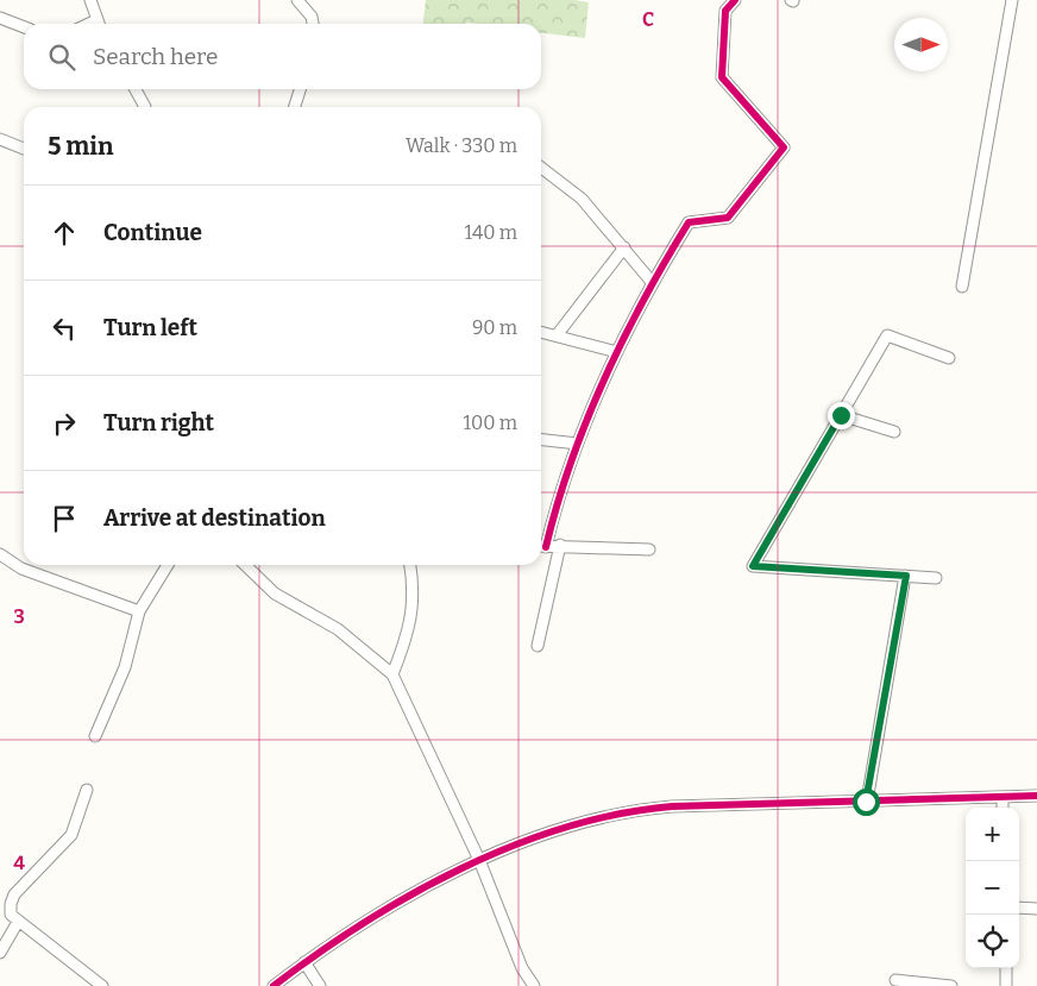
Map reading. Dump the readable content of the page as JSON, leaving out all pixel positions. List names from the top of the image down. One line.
{"north":"right","page":{"search":"Search here","heading":["5 min","Walk · 330 m"],"list":[["Continue","140 m"],["Turn left","90 m"],["Turn right","100 m"],"Arrive at destination"],"map_buttons":["+","−"]},"grid":{"columns":["C"],"rows":["3","4"]}}
